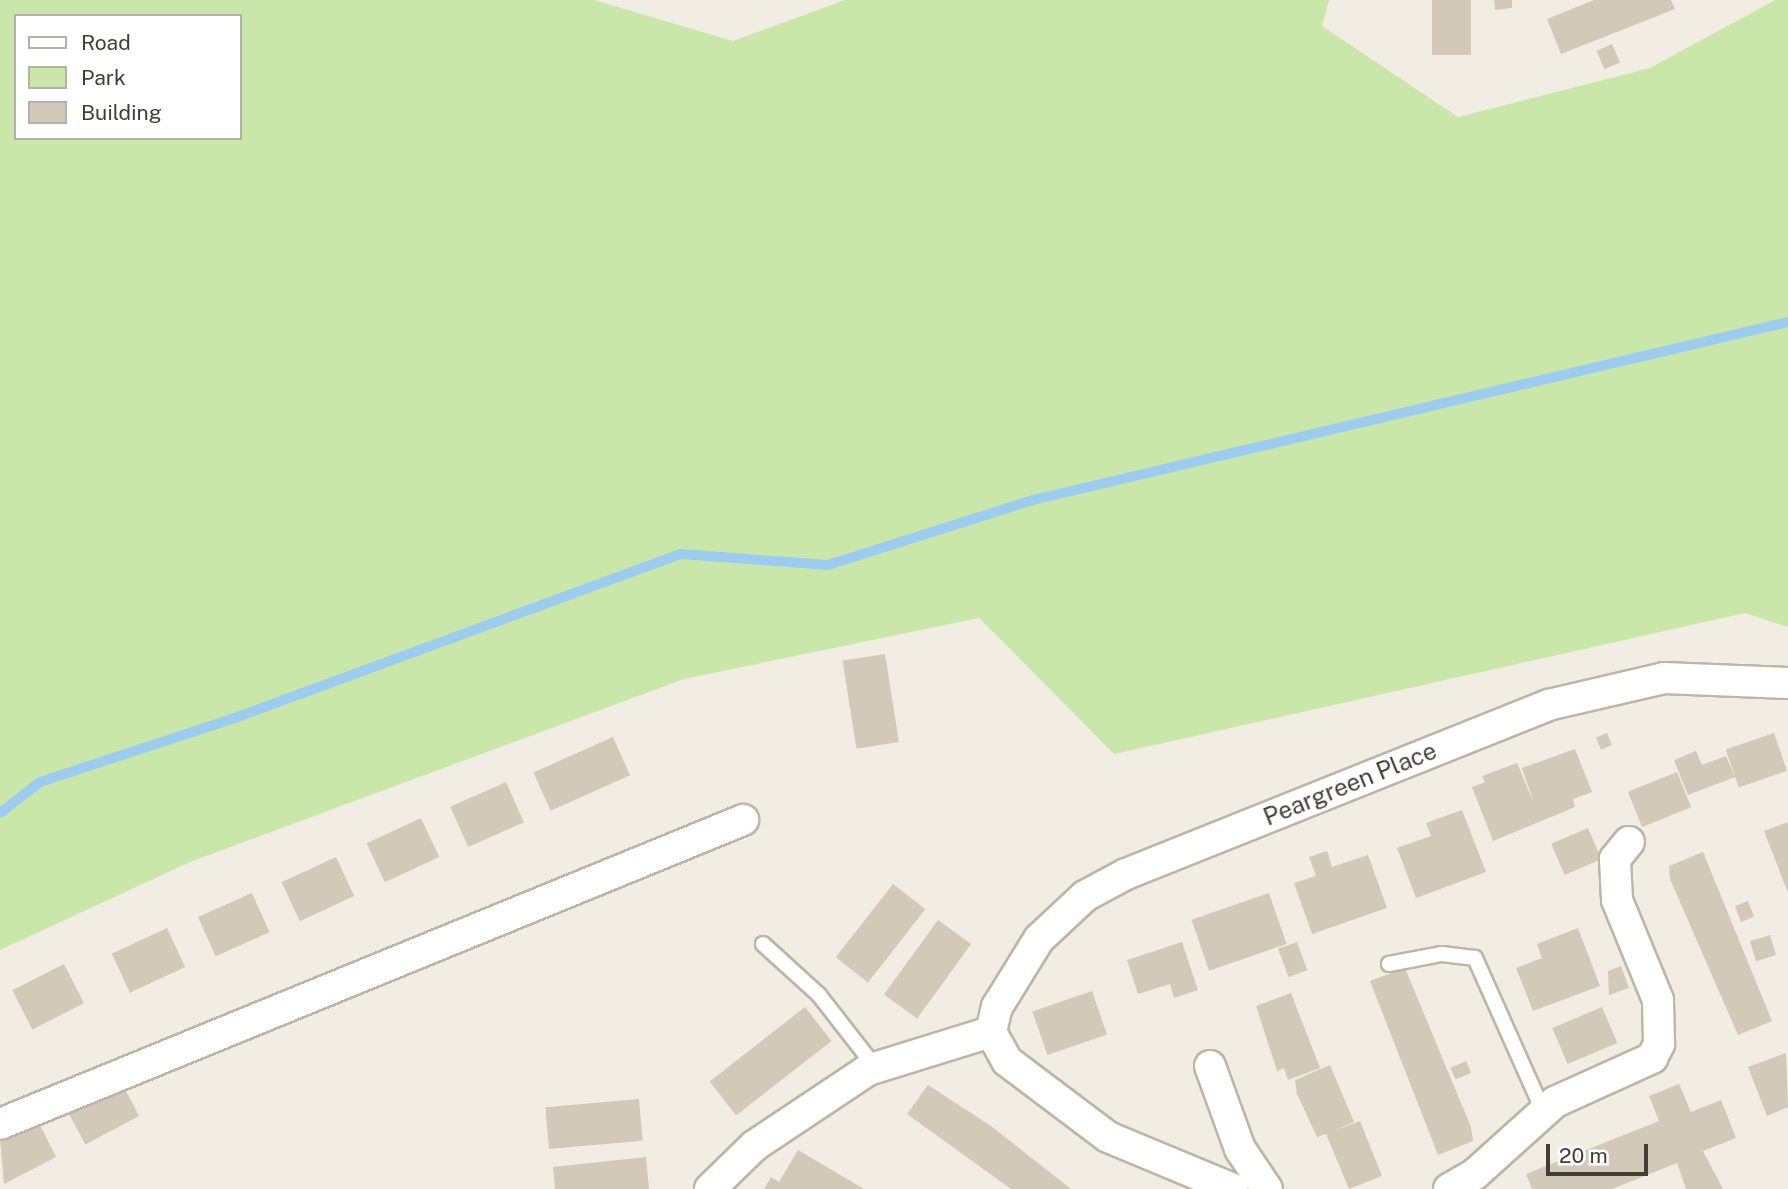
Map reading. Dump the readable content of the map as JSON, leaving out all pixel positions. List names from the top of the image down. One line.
{"streets":{"street":["Peargreen Place"]},"legend":["Road","Park","Building"],"scale_bar":"20 m"}
